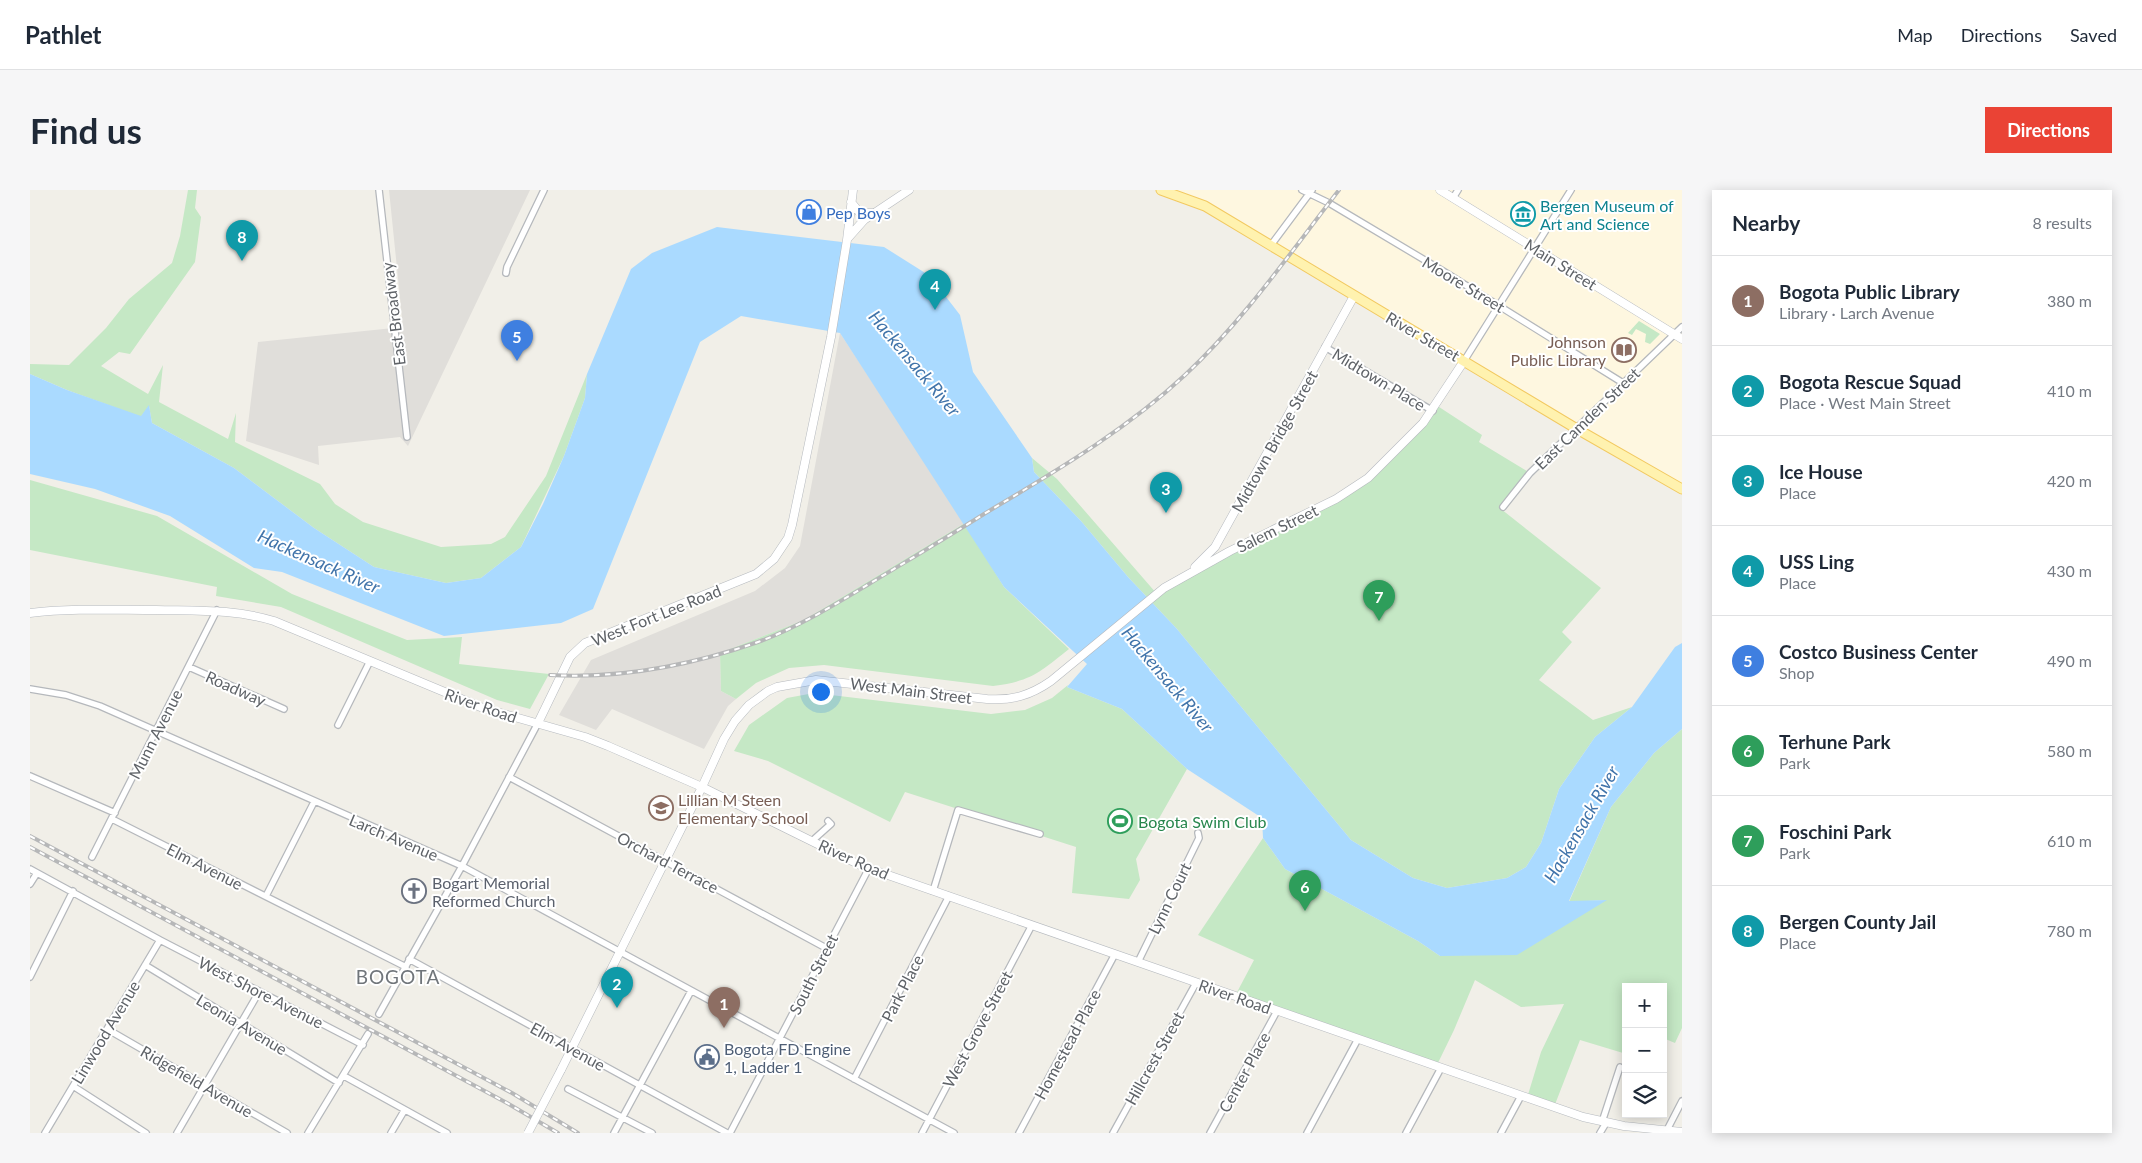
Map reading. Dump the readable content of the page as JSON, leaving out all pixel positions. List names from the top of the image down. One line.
{"streets":{"main road":["Main Street","River Street","Midtown Bridge Street","Salem Street","West Fort Lee Road","West Main Street","River Road"],"street":["Moore Street","East Broadway","Midtown Place","East Camden Street","Roadway","Munn Avenue","Larch Avenue","Orchard Terrace","Elm Avenue","Lynn Court","South Street","Park Place","West Shore Avenue","Leonia Avenue","West Grove Street","Linwood Avenue","Homestead Place","Hillcrest Street","Center Place","Ridgefield Avenue"]},"crossings":[["Main Street","East Camden Street"],["Moore Street","East Camden Street"],["River Street","East Camden Street"],["River Street","Midtown Bridge Street"],["River Street","Salem Street"],["Midtown Place","Midtown Bridge Street"],["Midtown Place","Salem Street"],["Midtown Bridge Street","Salem Street"],["Salem Street","West Main Street"],["West Fort Lee Road","River Road"],["West Fort Lee Road","Larch Avenue"],["West Fort Lee Road","Orchard Terrace"],["West Fort Lee Road","Elm Avenue"],["Roadway","Munn Avenue"],["West Main Street","River Road"],["West Main Street","Larch Avenue"],["West Main Street","Orchard Terrace"],["West Main Street","Elm Avenue"],["River Road","Munn Avenue"],["River Road","Lynn Court"],["River Road","South Street"],["River Road","Park Place"],["River Road","West Grove Street"],["River Road","Homestead Place"],["River Road","Hillcrest Street"],["River Road","Center Place"],["Munn Avenue","Larch Avenue"],["Munn Avenue","Elm Avenue"],["Larch Avenue","South Street"],["Larch Avenue","Park Place"],["Larch Avenue","West Grove Street"],["Orchard Terrace","South Street"],["Elm Avenue","South Street"],["West Shore Avenue","Linwood Avenue"],["Leonia Avenue","Linwood Avenue"],["Linwood Avenue","Ridgefield Avenue"]],"districts":["BOGOTA"],"water":["Hackensack River"],"places":{"shop":["Pep Boys"],"museum":["Bergen Museum of Art and Science"],"library":["Johnson Public Library"],"school or university":["Lillian M Steen Elementary School"],"sports":["Bogota Swim Club"],"church":["Bogart Memorial Reformed Church"],"public building":["Bogota FD Engine 1, Ladder 1"]},"page":{"header":"Pathlet","nav":["Map","Directions","Saved"],"buttons":"Directions","title":"Find us","heading":["Nearby","8 results"],"pins":["8","4","5","3","7","6","2","1"],"list":[{"mark":"1","name":"Bogota Public Library","note":"Library · Larch Avenue","value":"380 m"},{"mark":"2","name":"Bogota Rescue Squad","note":"Place · West Main Street","value":"410 m"},{"mark":"3","name":"Ice House","note":"Place","value":"420 m"},{"mark":"4","name":"USS Ling","note":"Place","value":"430 m"},{"mark":"5","name":"Costco Business Center","note":"Shop","value":"490 m"},{"mark":"6","name":"Terhune Park","note":"Park","value":"580 m"},{"mark":"7","name":"Foschini Park","note":"Park","value":"610 m"},{"mark":"8","name":"Bergen County Jail","note":"Place","value":"780 m"}],"map_buttons":["+","−"]}}
